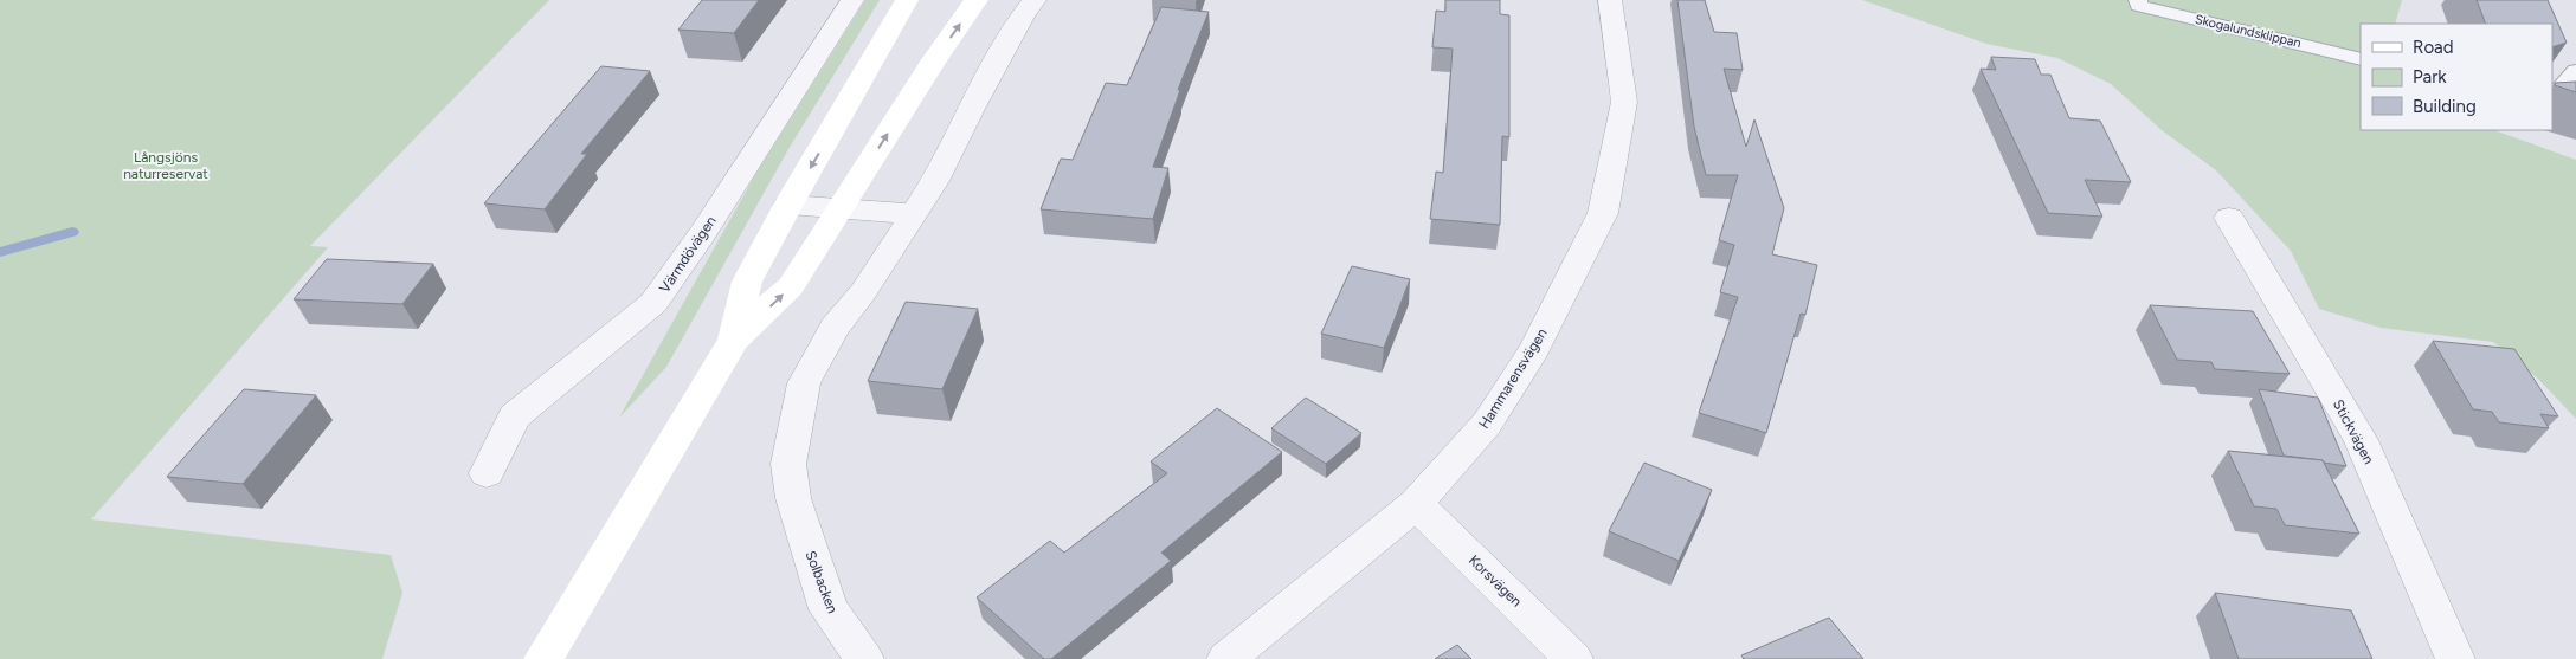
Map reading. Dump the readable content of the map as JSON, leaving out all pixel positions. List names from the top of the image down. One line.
{"streets":{"street":["Värmdövägen","Hammarensvägen","Stickvägen","Korsvägen","Solbacken"],"lane":["Skogalundsklippan"]},"crossings":[["Hammarensvägen","Korsvägen"]],"parks":["Långsjöns naturreservat"],"legend":["Road","Park","Building"]}
